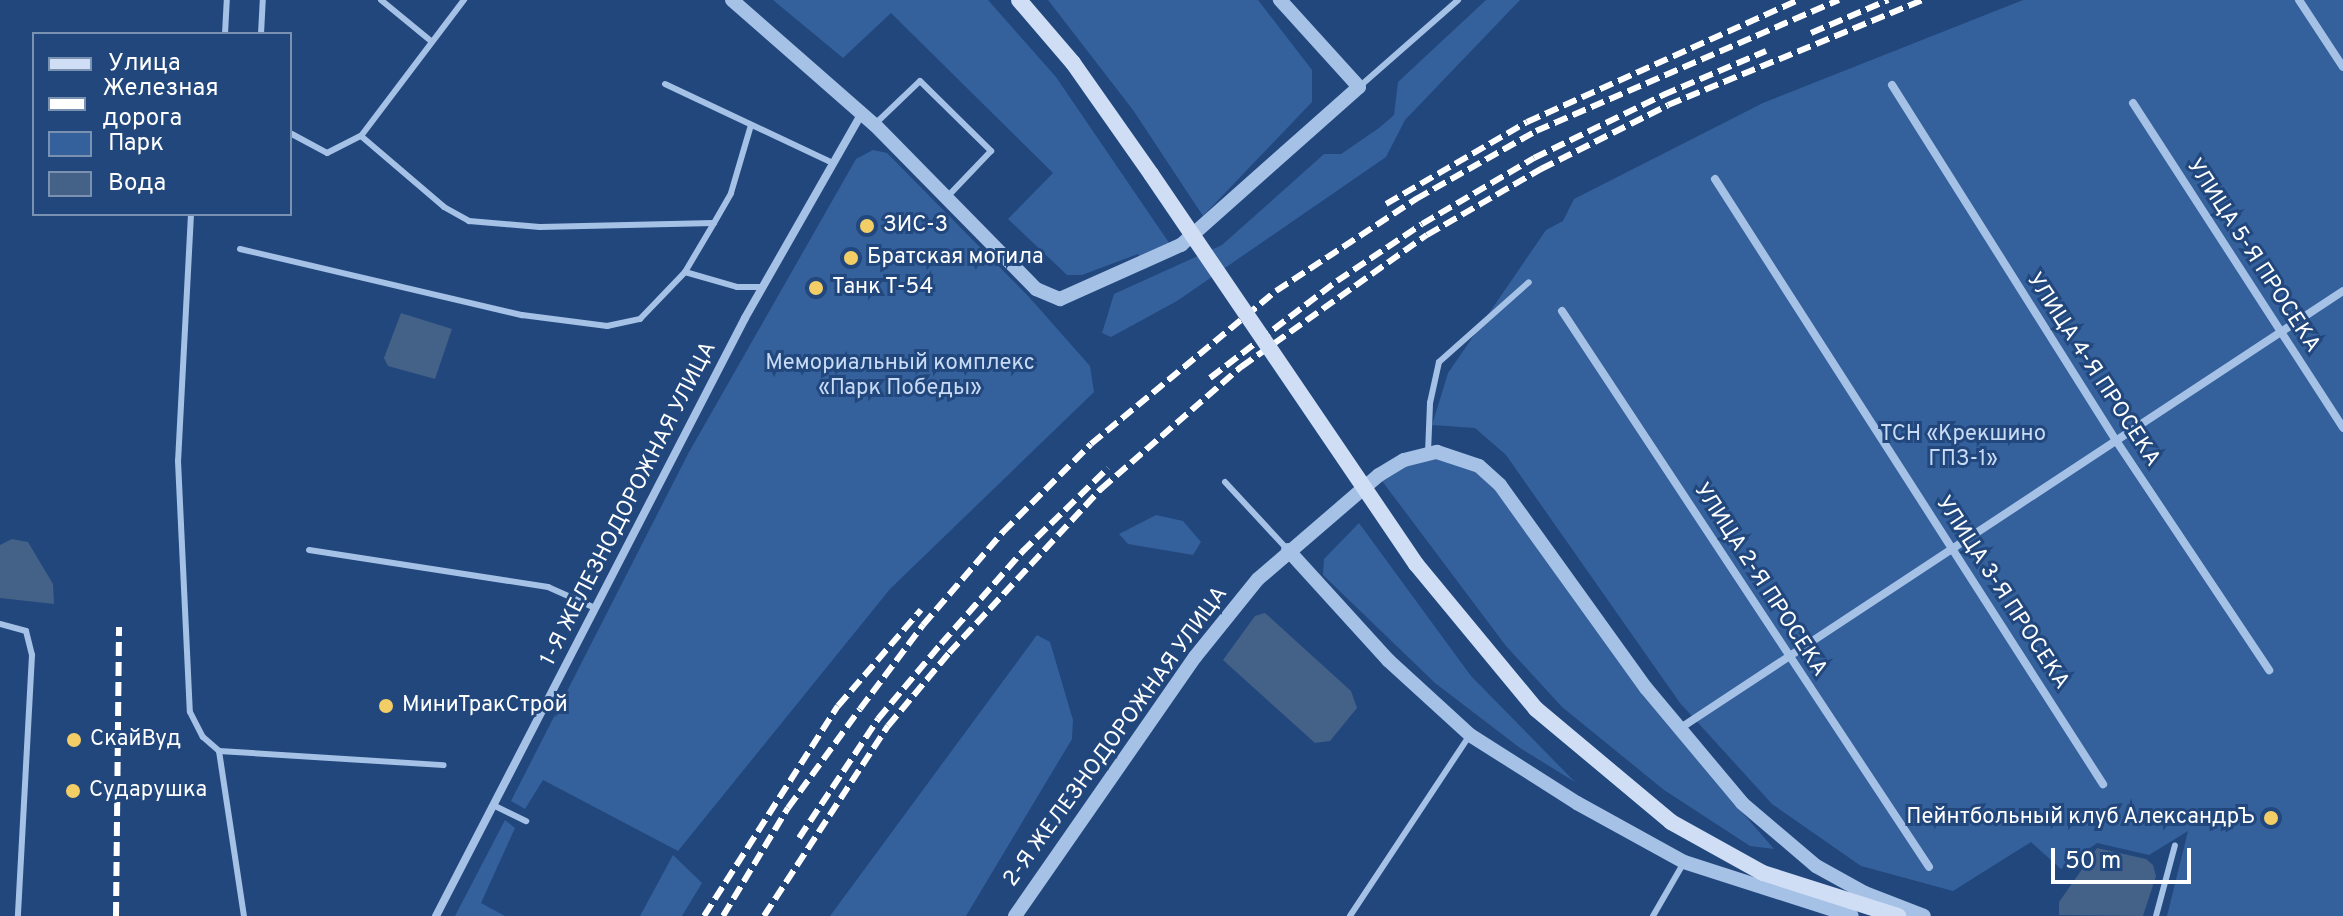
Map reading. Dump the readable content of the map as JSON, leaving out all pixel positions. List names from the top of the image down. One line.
{"streets":{"street":["УЛИЦА 5-Я ПРОСЕКА","УЛИЦА 4-Я ПРОСЕКА","1-Я ЖЕЛЕЗНОДОРОЖНАЯ УЛИЦА","УЛИЦА 2-Я ПРОСЕКА","УЛИЦА 3-Я ПРОСЕКА","2-Я ЖЕЛЕЗНОДОРОЖНАЯ УЛИЦА"]},"parks":["Мемориальный комплекс «Парк Победы»","ТСН «Крекшино ГПЗ-1»"],"places":["ЗИС-3","Братская могила","Танк Т-54","МиниТракСтрой","СкайВуд","Сударушка","Пейнтбольный клуб АлександрЪ"],"legend":["Улица","Железная дорога","Парк","Вода"],"scale_bar":"50 m"}
